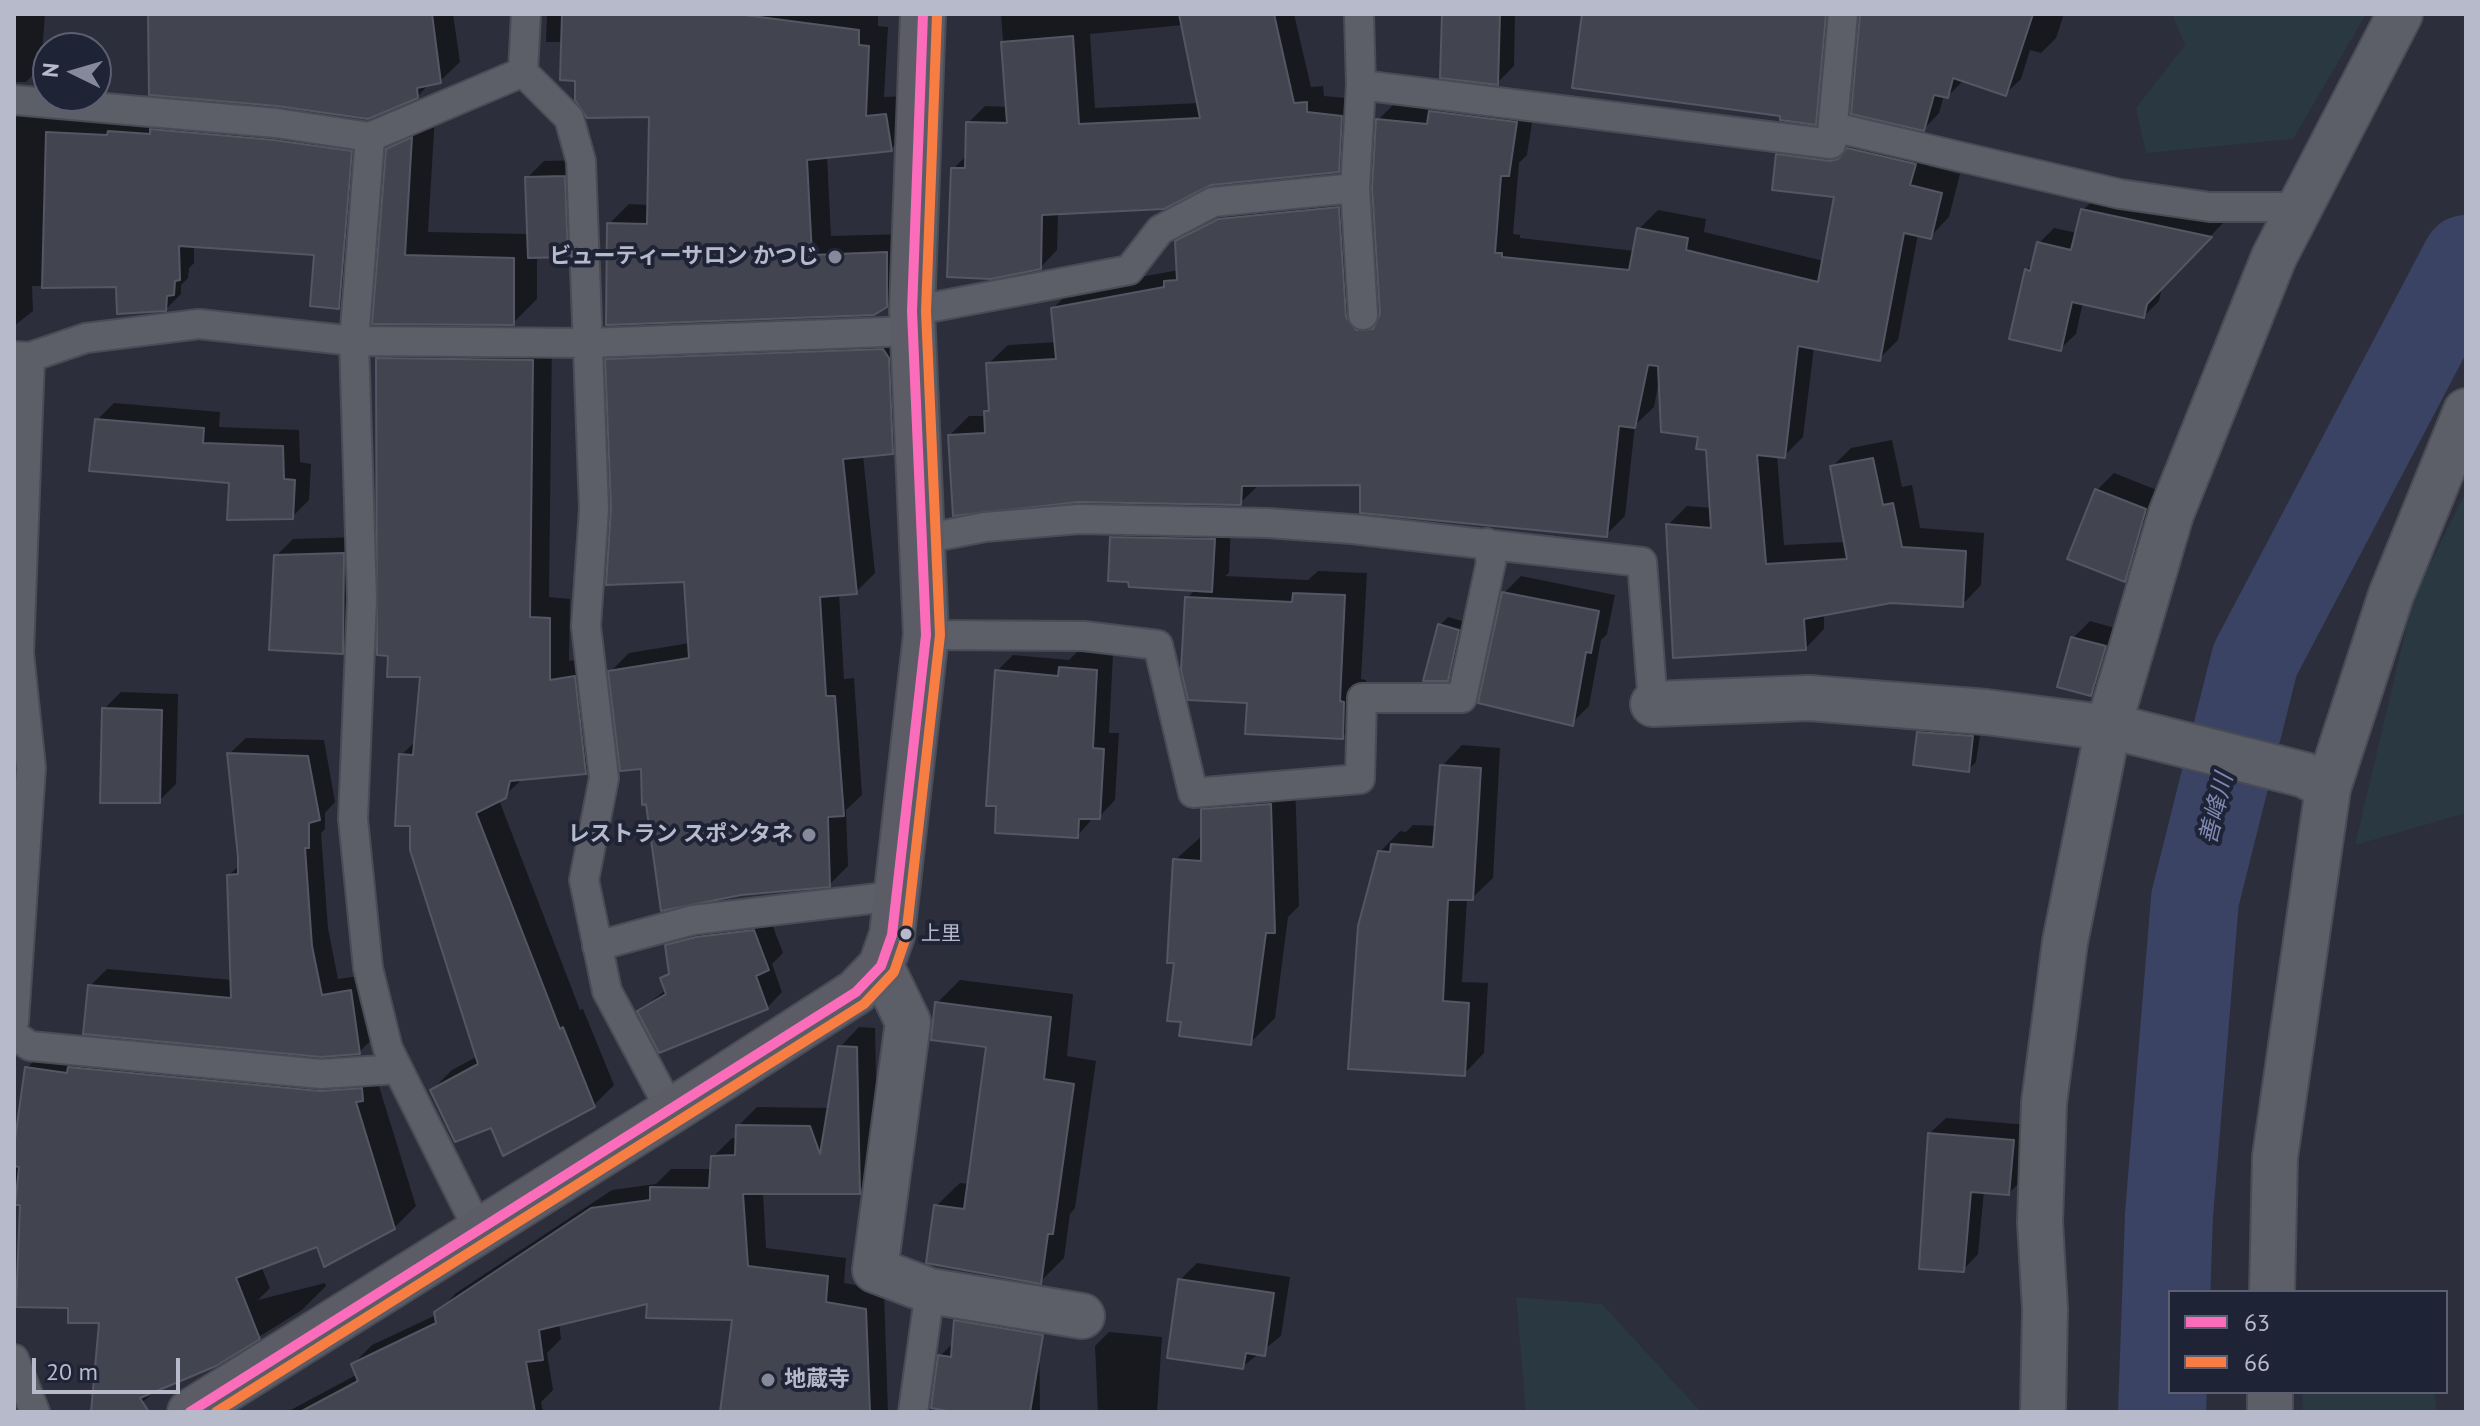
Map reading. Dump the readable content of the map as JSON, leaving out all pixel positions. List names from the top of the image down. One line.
{"water":["善峰川"],"places":["ビューティーサロン かつじ","レストラン スポンタネ","上里","地蔵寺"],"lines":["transit line 63","transit line 66"],"legend":["63","66"],"scale_bar":"20 m","north":"left"}
